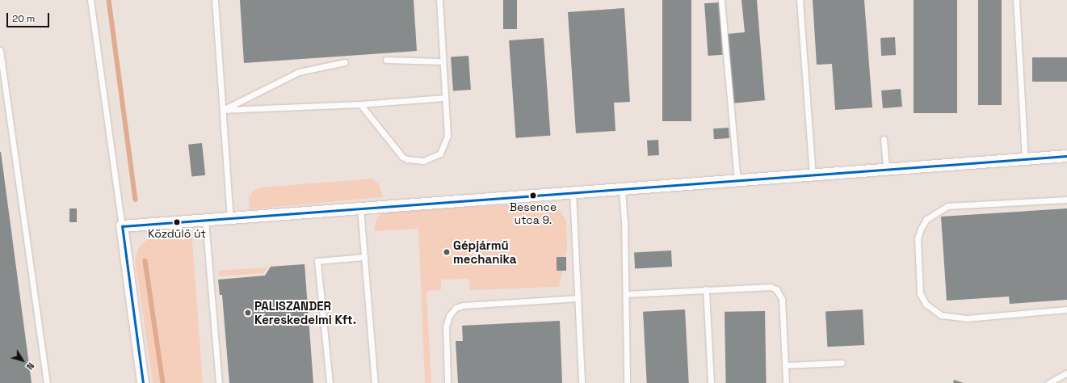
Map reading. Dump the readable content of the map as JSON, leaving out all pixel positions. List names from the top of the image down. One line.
{"places":["Besence utca 9.","Közdűlő út","Gépjármű mechanika","PALISZANDER Kereskedelmi Kft."],"scale_bar":"20 m","north":"bottom right"}
